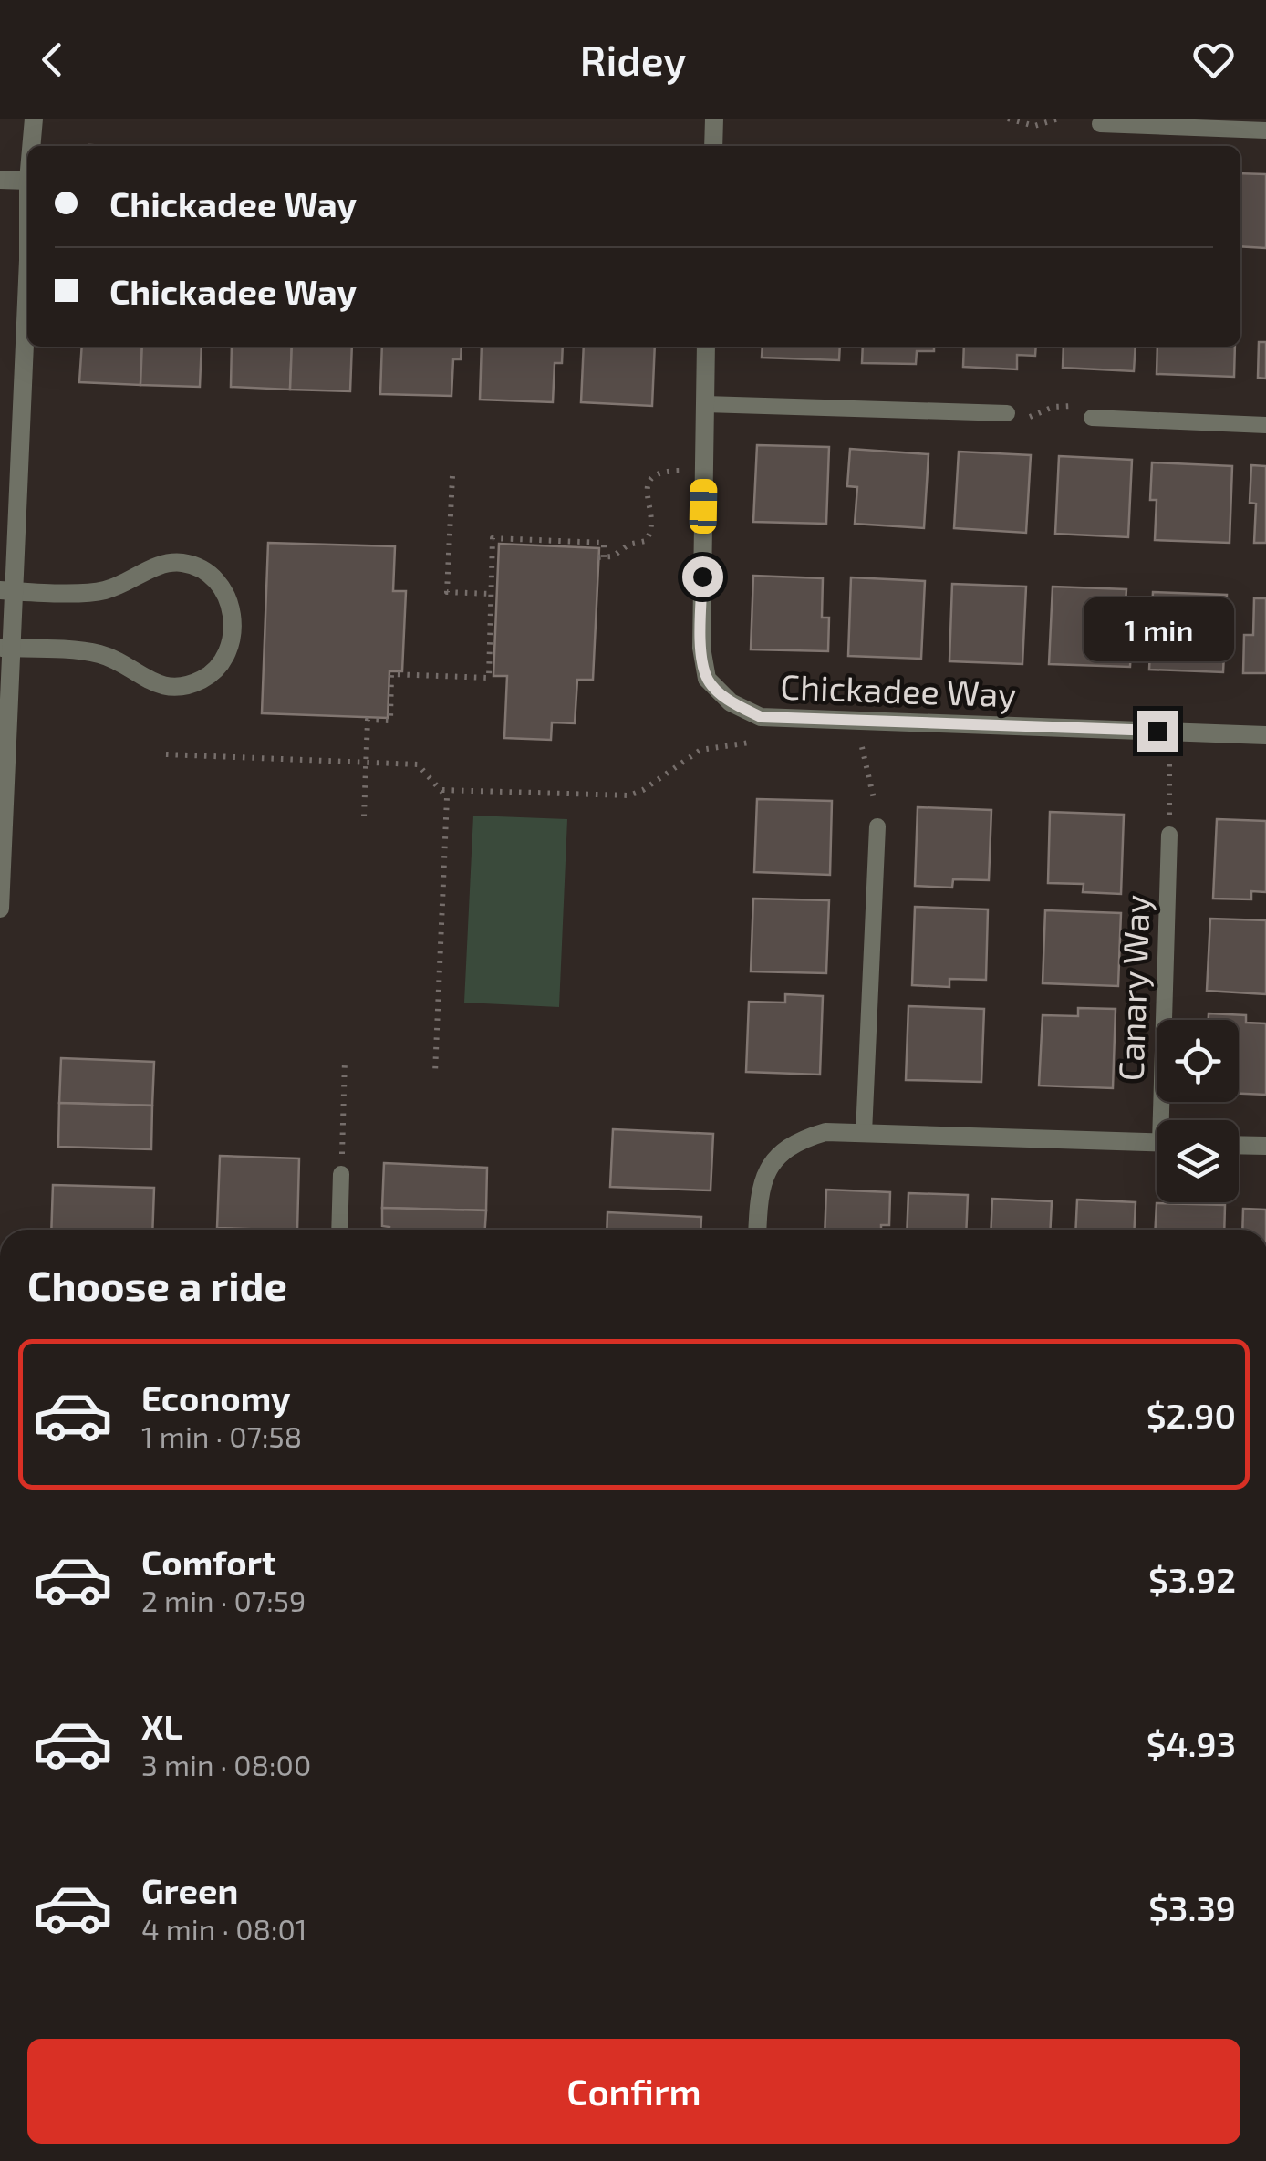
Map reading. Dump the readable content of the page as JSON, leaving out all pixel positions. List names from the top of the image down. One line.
{"streets":{"street":["Chickadee Way","Canary Way"]},"page":{"header":"Ridey","banner":["Chickadee Way","Chickadee Way"],"bubble":"1 min","heading":"Choose a ride","list":[{"name":"Economy","note":"1 min · 07:58","value":"$2.90"},{"name":"Comfort","note":"2 min · 07:59","value":"$3.92"},{"name":"XL","note":"3 min · 08:00","value":"$4.93"},{"name":"Green","note":"4 min · 08:01","value":"$3.39"}],"buttons":"Confirm"}}
